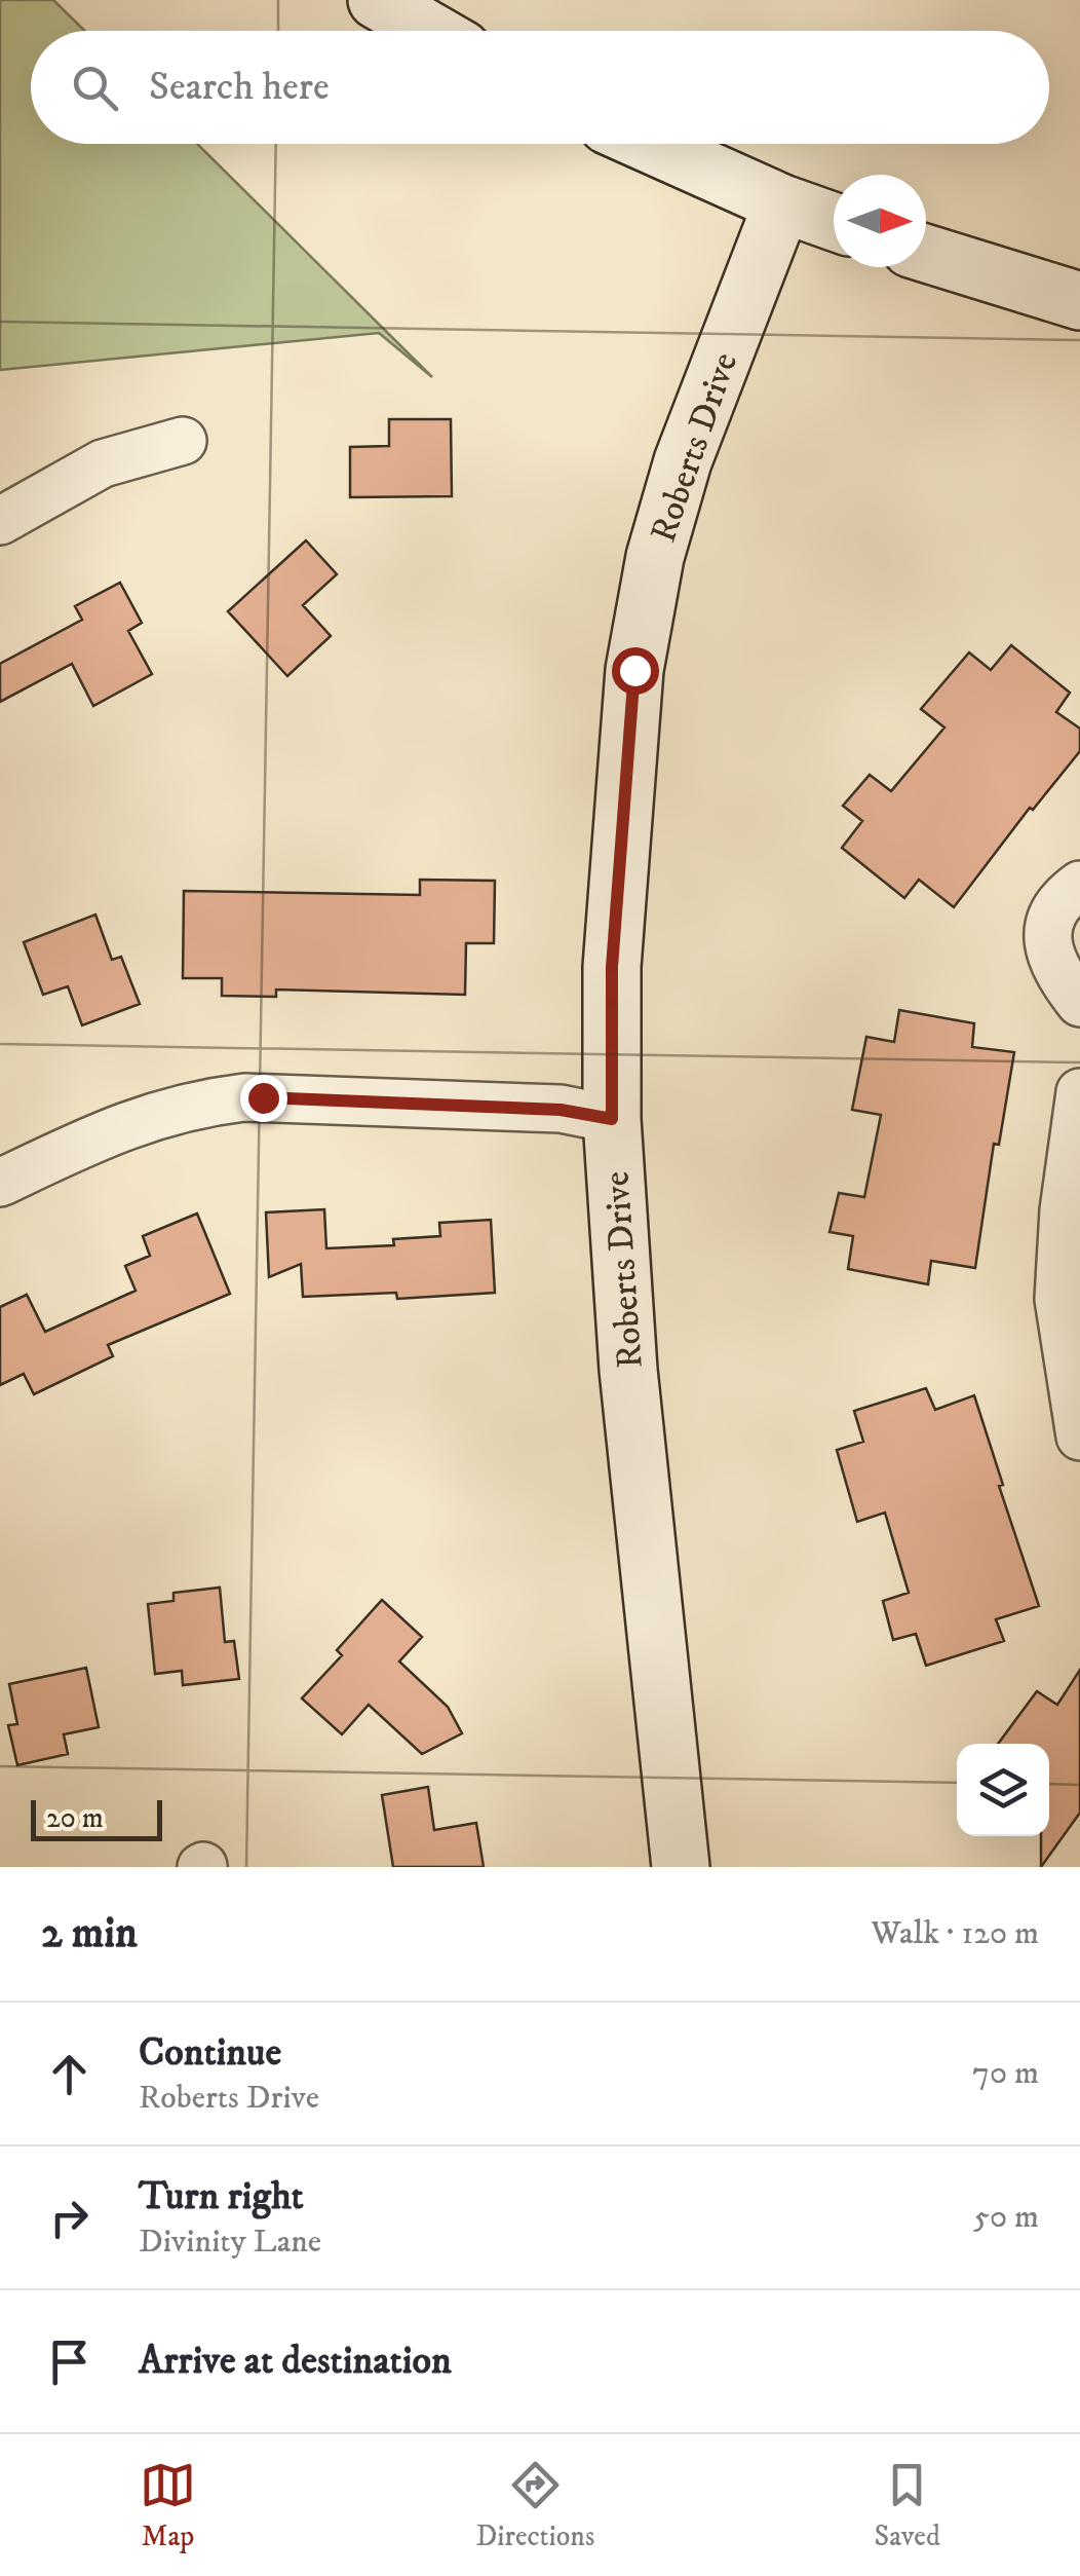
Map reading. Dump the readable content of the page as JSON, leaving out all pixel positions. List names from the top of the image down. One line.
{"streets":{"street":["Roberts Drive"]},"scale_bar":"20 m","north":"right","page":{"search":"Search here","scale":"20 m","heading":["2 min","Walk · 120 m"],"list":[["Continue","Roberts Drive","70 m"],["Turn right","Divinity Lane","50 m"],"Arrive at destination"],"nav":["Map","Directions","Saved"]}}
